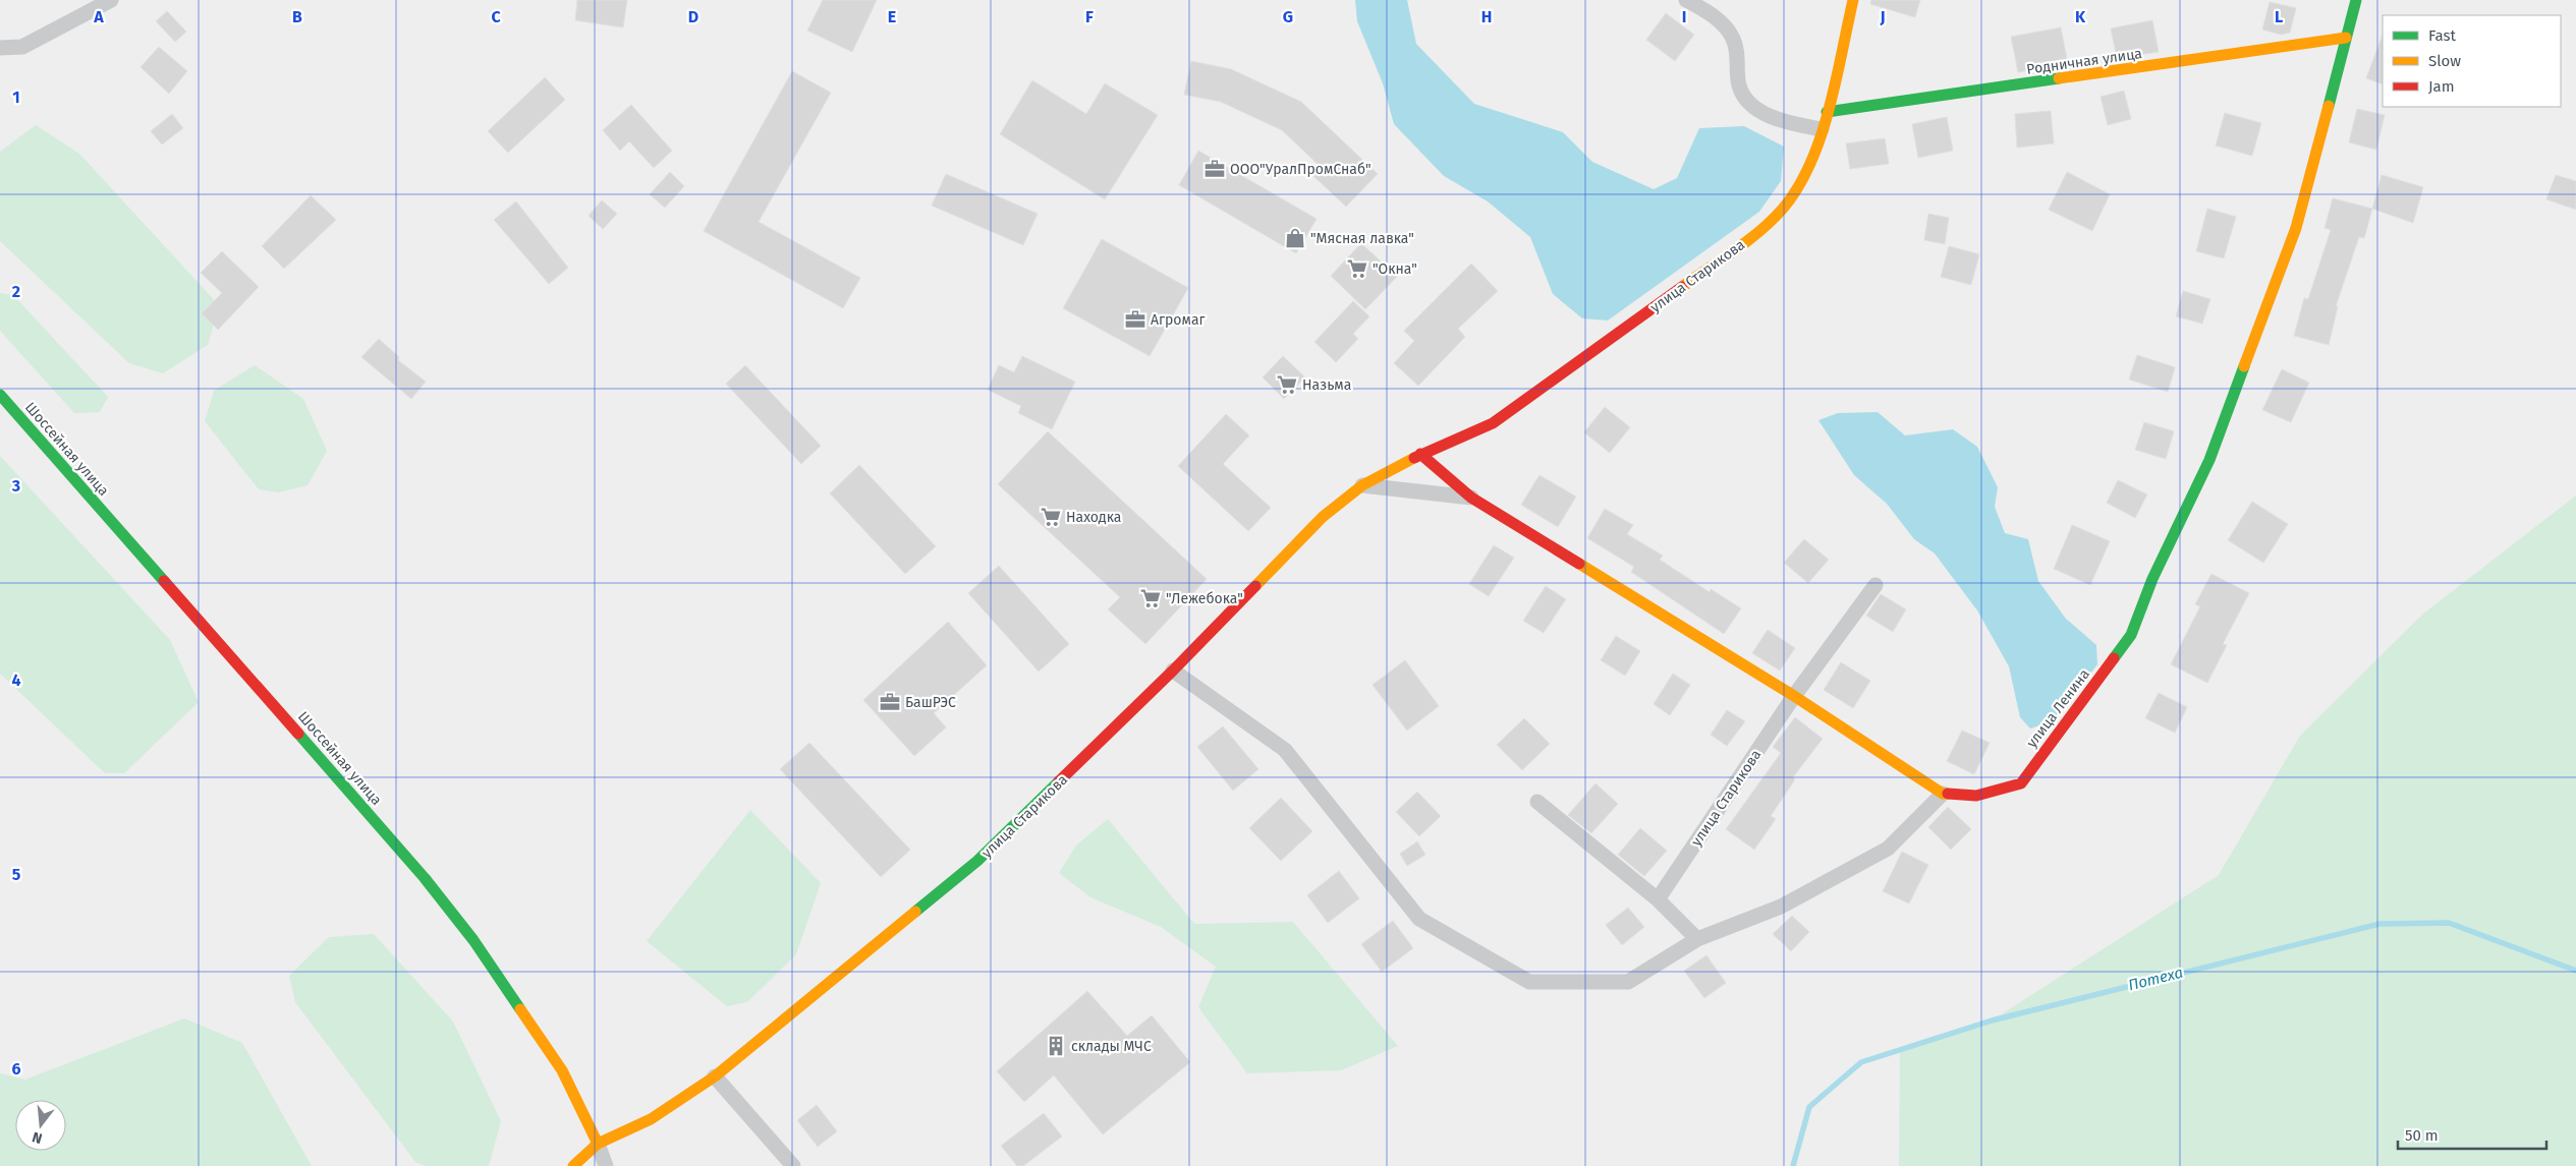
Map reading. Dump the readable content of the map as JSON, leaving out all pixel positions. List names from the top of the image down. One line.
{"streets":{"street":["Родничная улица","улица Старикова","Шоссейная улица","улица Ленина"]},"crossings":[["Родничная улица","улица Старикова"],["Родничная улица","улица Ленина"],["улица Старикова","Шоссейная улица"]],"water":["Потеха"],"places":{"office":["ООО\"УралПромСнаб\"","Агромаг","БашРЭС"],"shop":["\"Мясная лавка\""],"supermarket":["\"Окна\"","Назьма","Находка","\"Лежебока\""],"building":["склады МЧС"]},"legend":["Fast","Slow","Jam"],"scale_bar":"50 m","north":"bottom","grid":{"columns":["A","B","C","D","E","F","G","H","I","J","K","L"],"rows":["1","2","3","4","5","6"]}}
